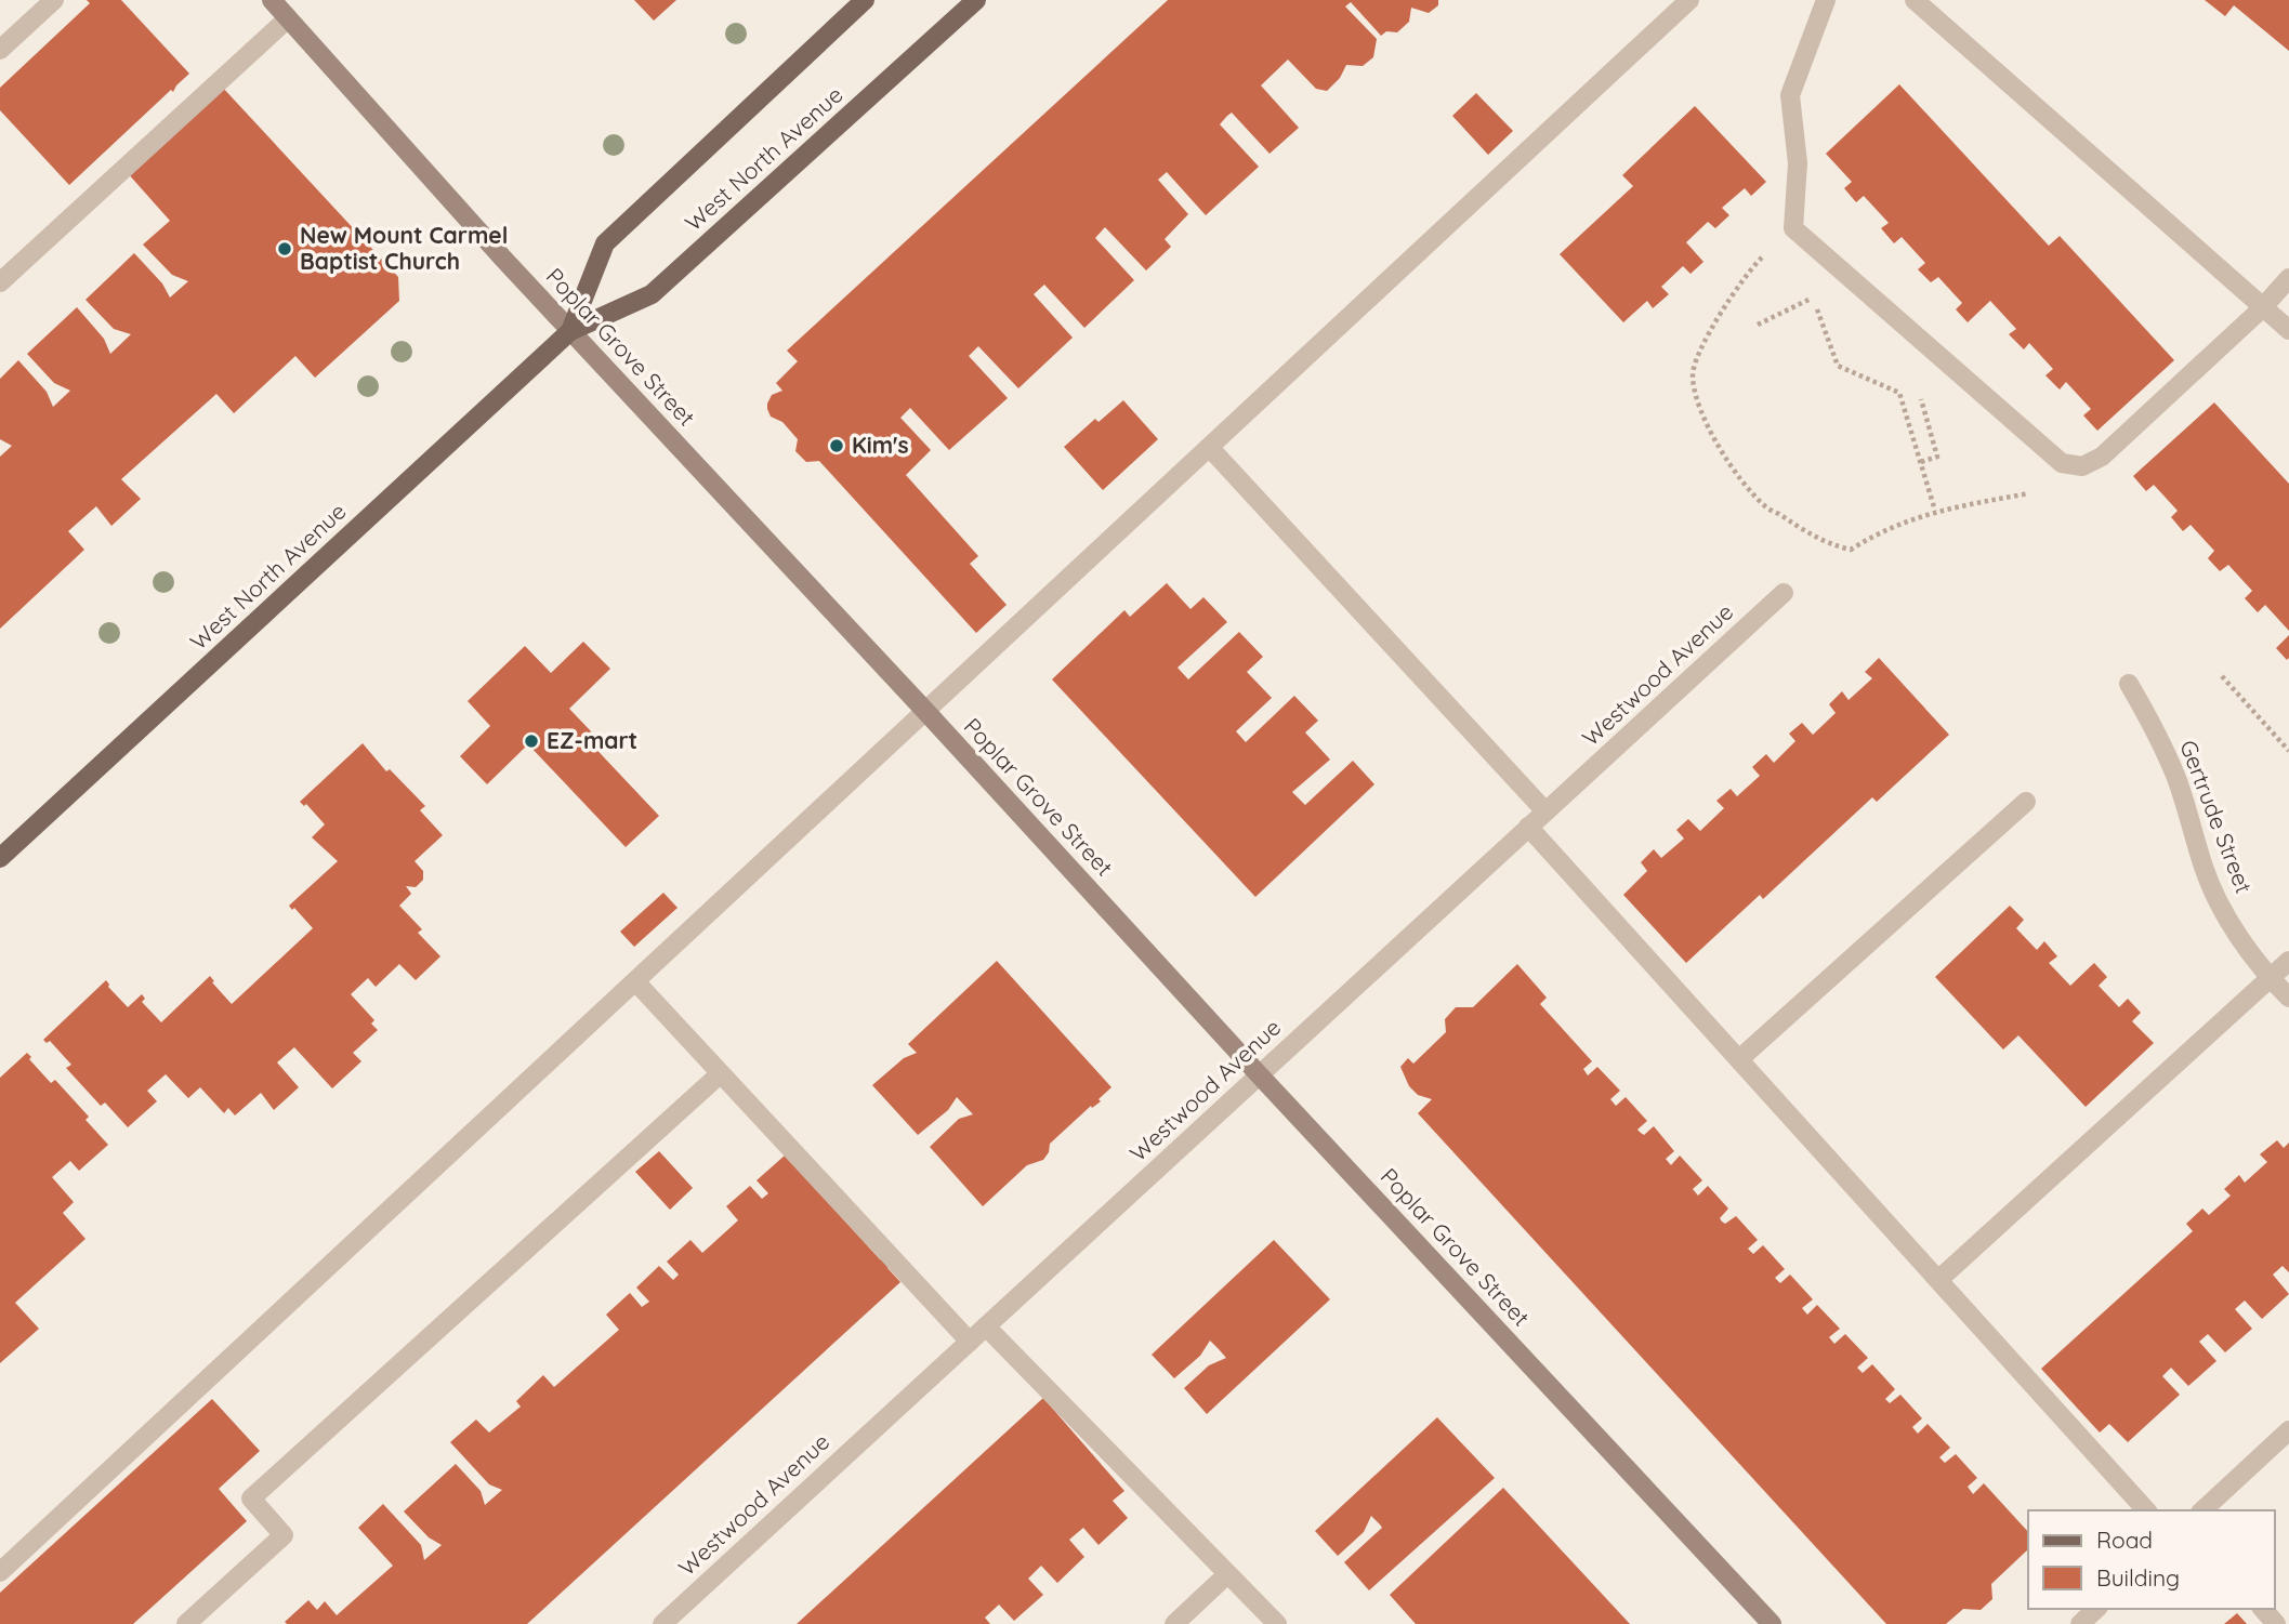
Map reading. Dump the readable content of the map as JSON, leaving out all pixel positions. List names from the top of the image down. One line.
{"streets":{"main road":["West North Avenue"],"street":["Poplar Grove Street","Westwood Avenue","Gertrude Street"]},"crossings":[["West North Avenue","Poplar Grove Street"],["Poplar Grove Street","Westwood Avenue"]],"places":["New Mount Carmel Baptist Church","Kim's","EZ-mart"],"legend":["Road","Building"]}
